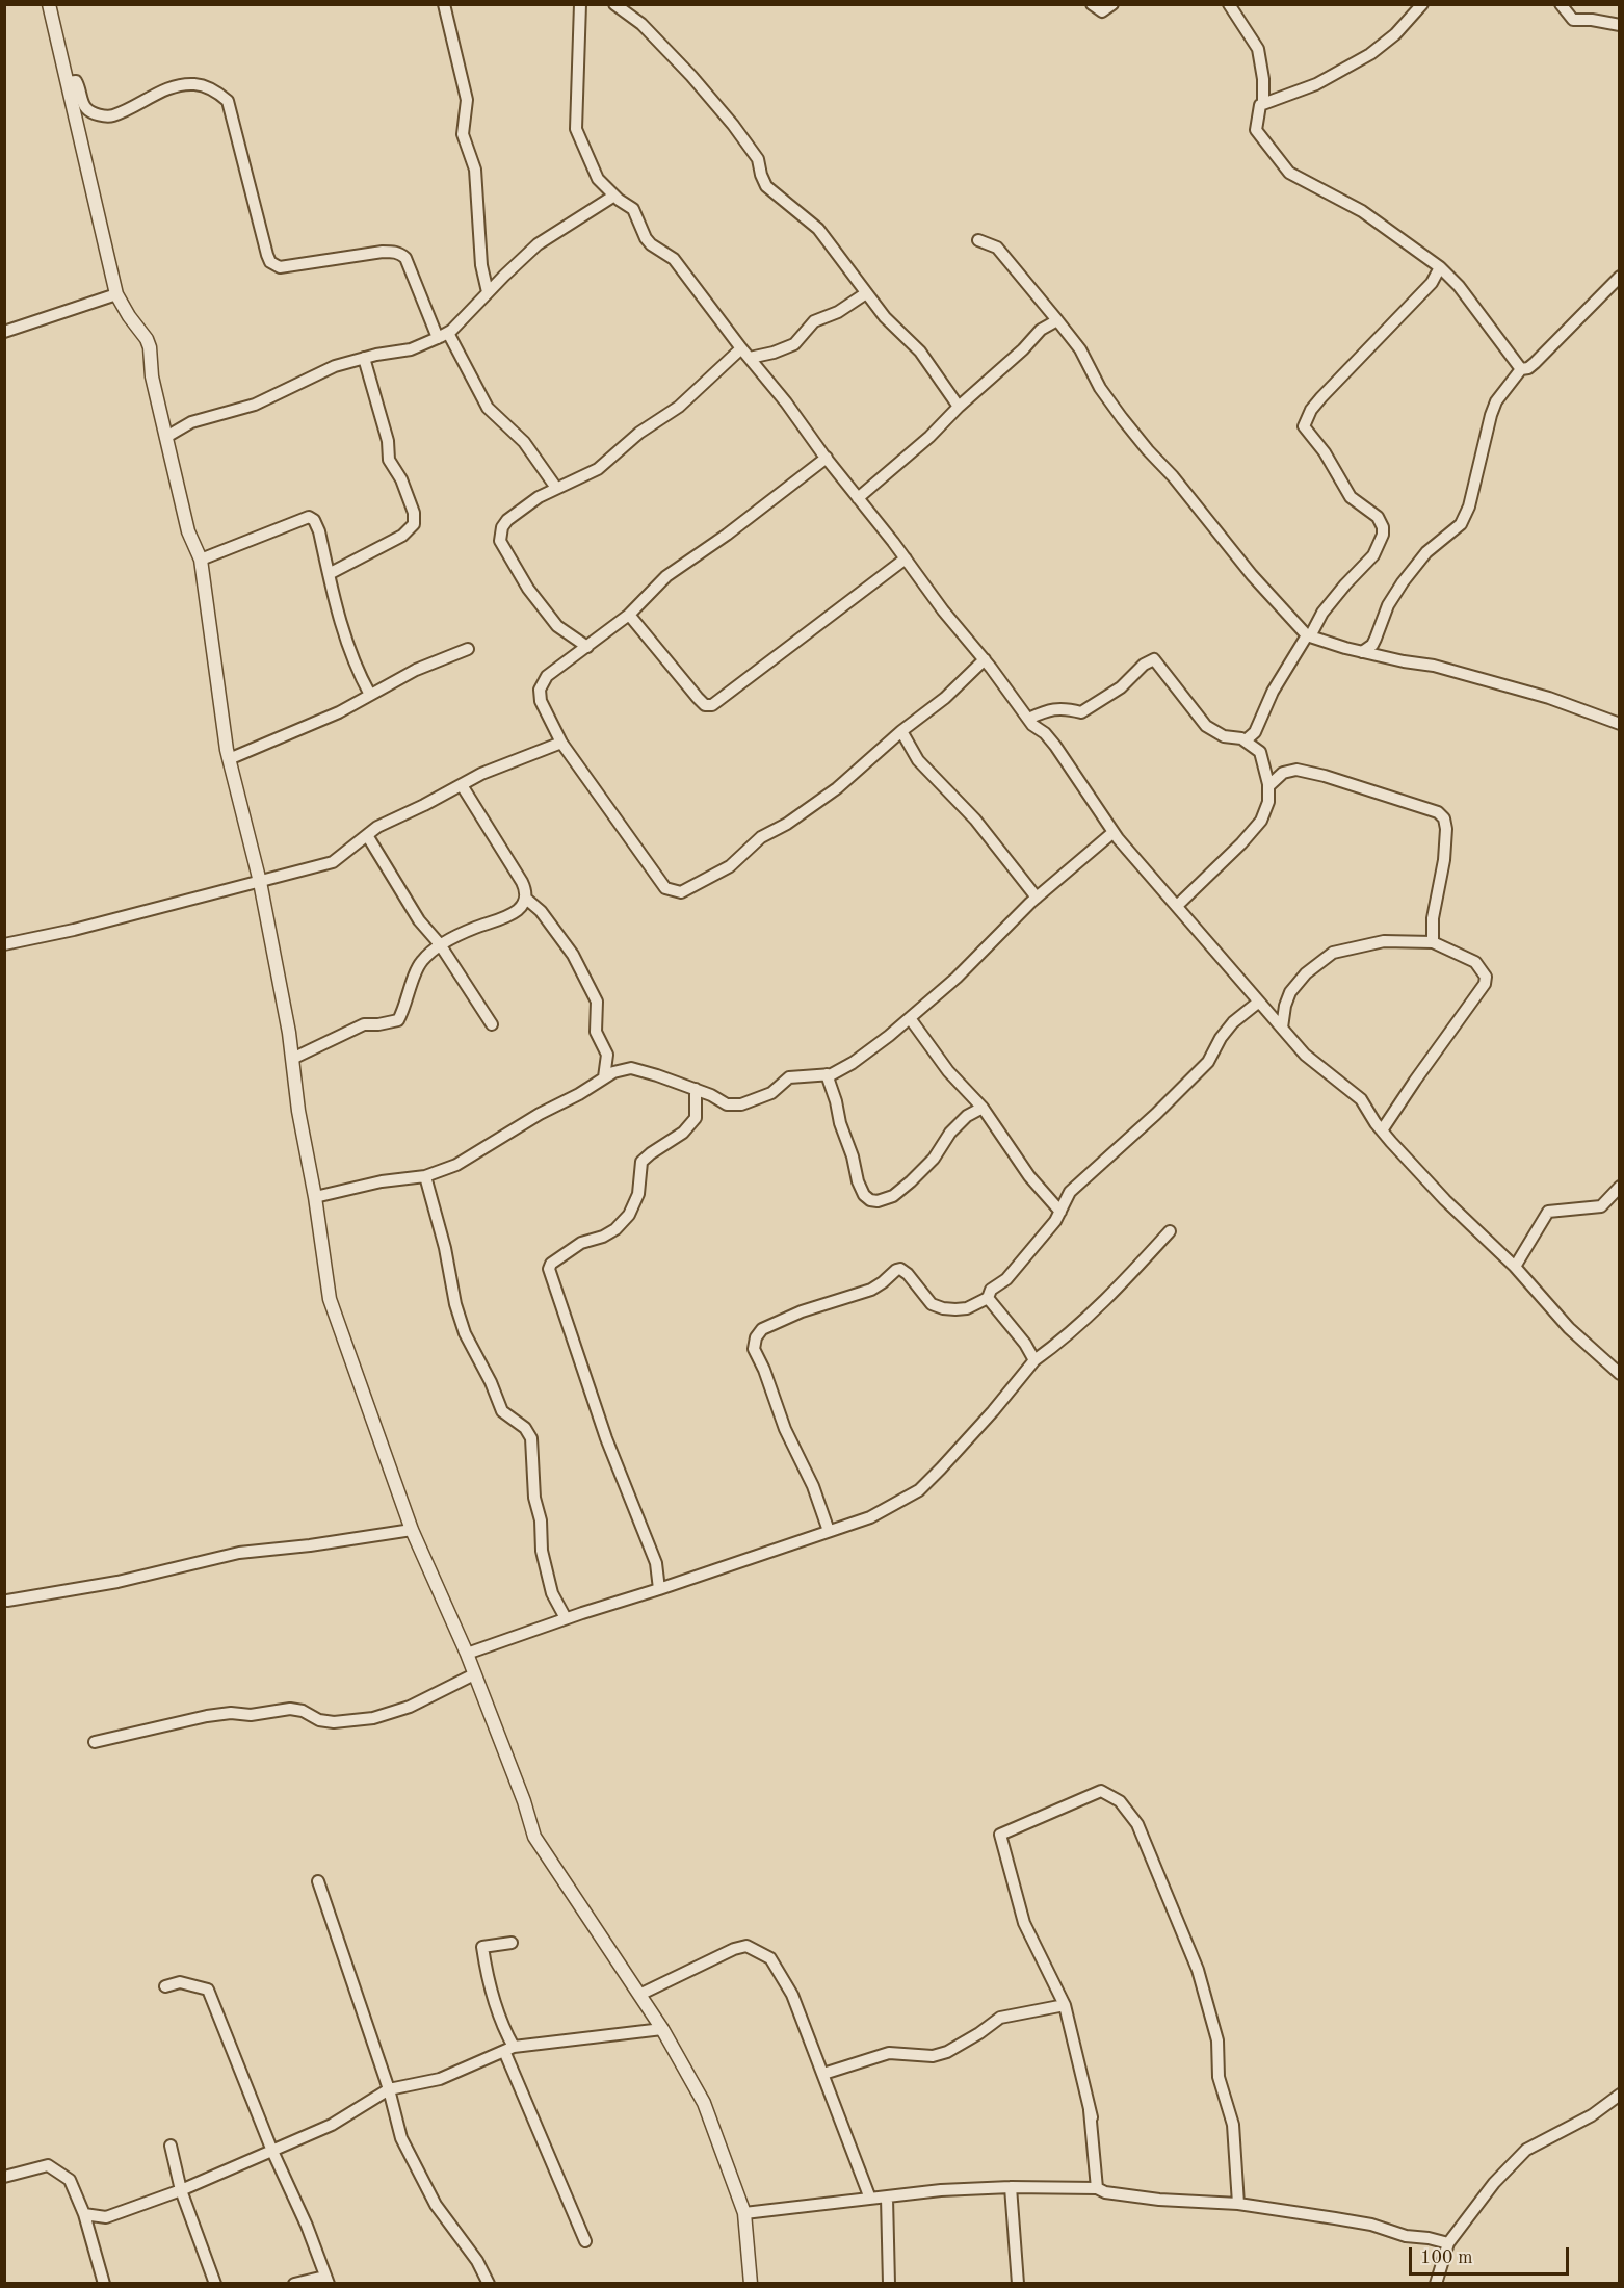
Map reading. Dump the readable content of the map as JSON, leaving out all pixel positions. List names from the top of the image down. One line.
{"scale_bar":"100 m"}
